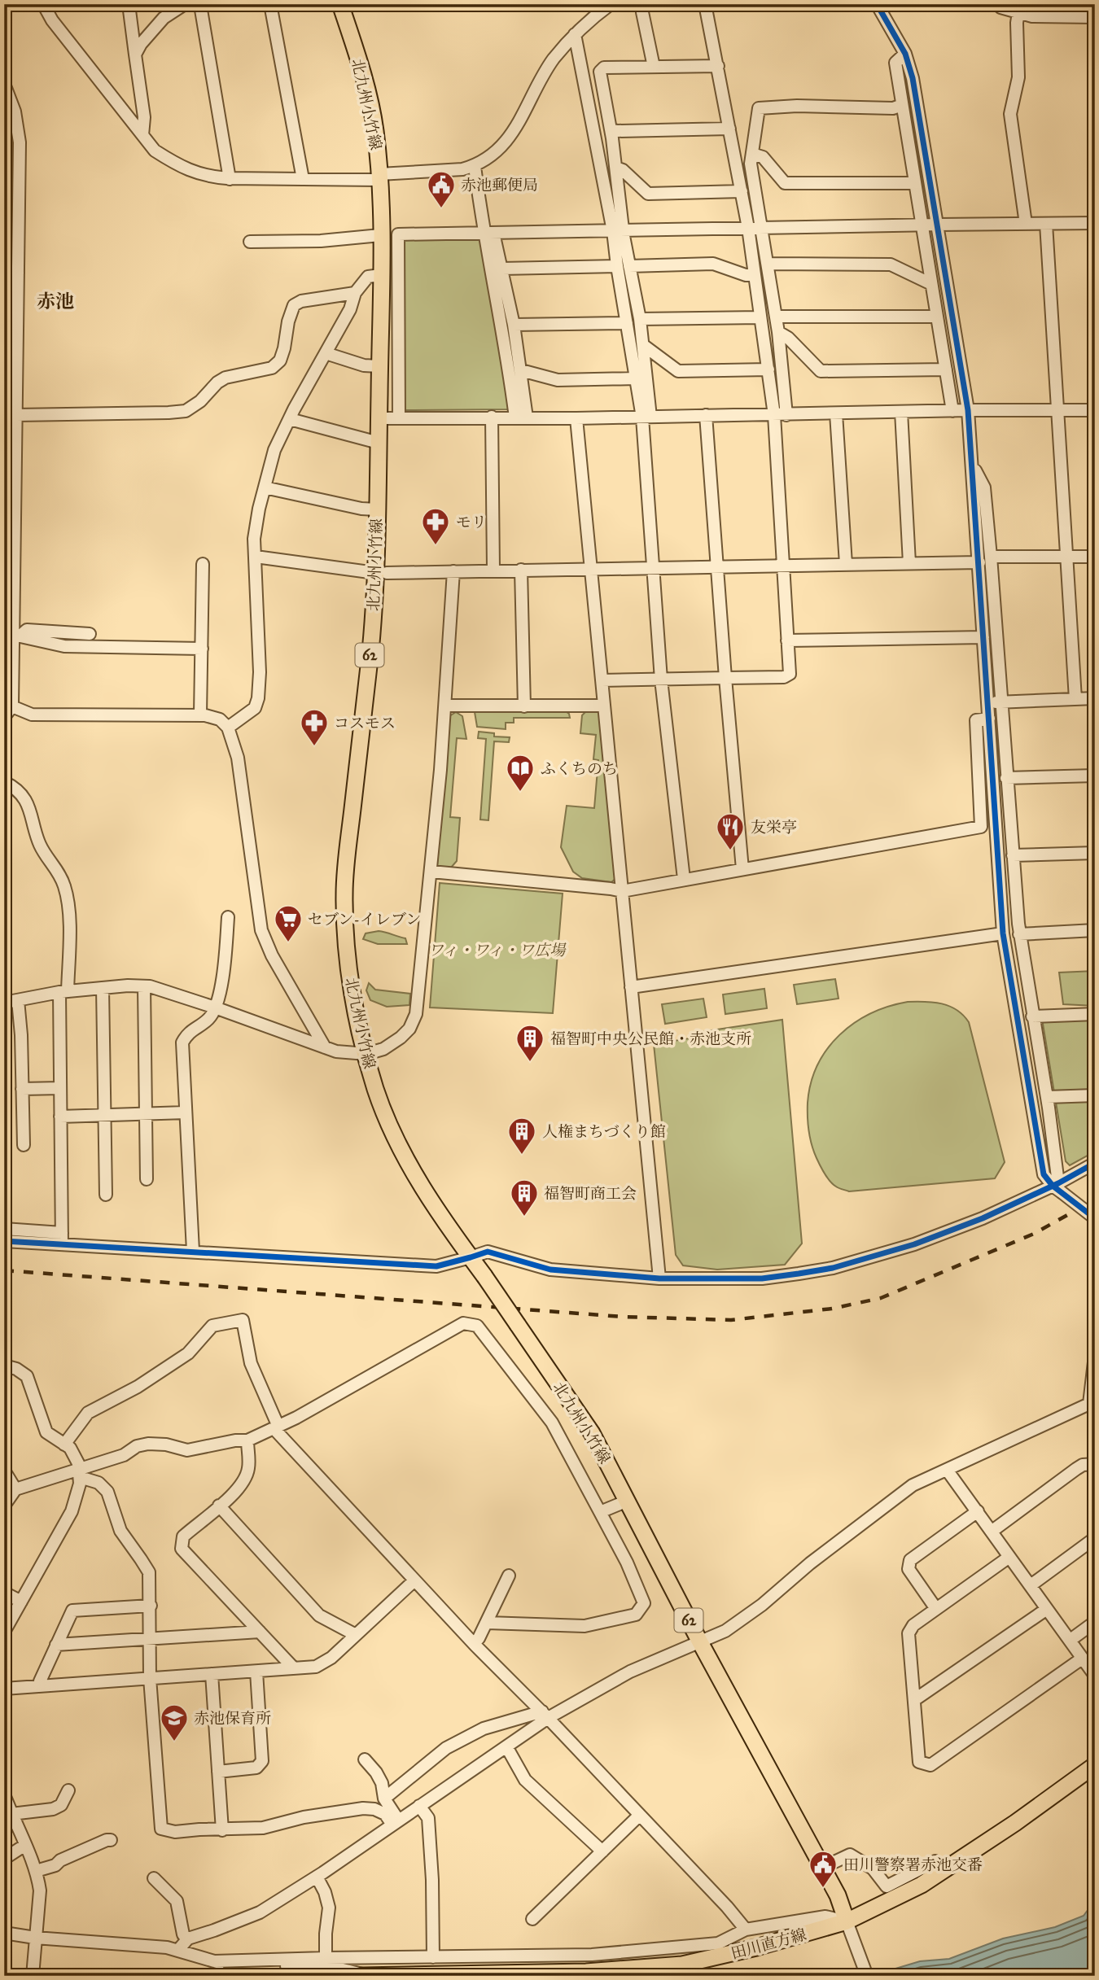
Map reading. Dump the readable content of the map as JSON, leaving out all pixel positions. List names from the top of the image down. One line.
{"streets":{"main road":["北九州小竹線","62","田川直方線"]},"crossings":[["北九州小竹線","田川直方線"]],"districts":["赤池"],"parks":["ワィ・ワィ・ワ広場"],"places":{"public building":["赤池郵便局","田川警察署赤池交番"],"pharmacy":["モリ","コスモス"],"library":["ふくちのち"],"restaurant":["友栄亭"],"supermarket":["セブン-イレブン"],"building":["福智町中央公民館・赤池支所","人権まちづくり館","福智町商工会"],"school or university":["赤池保育所"]}}
